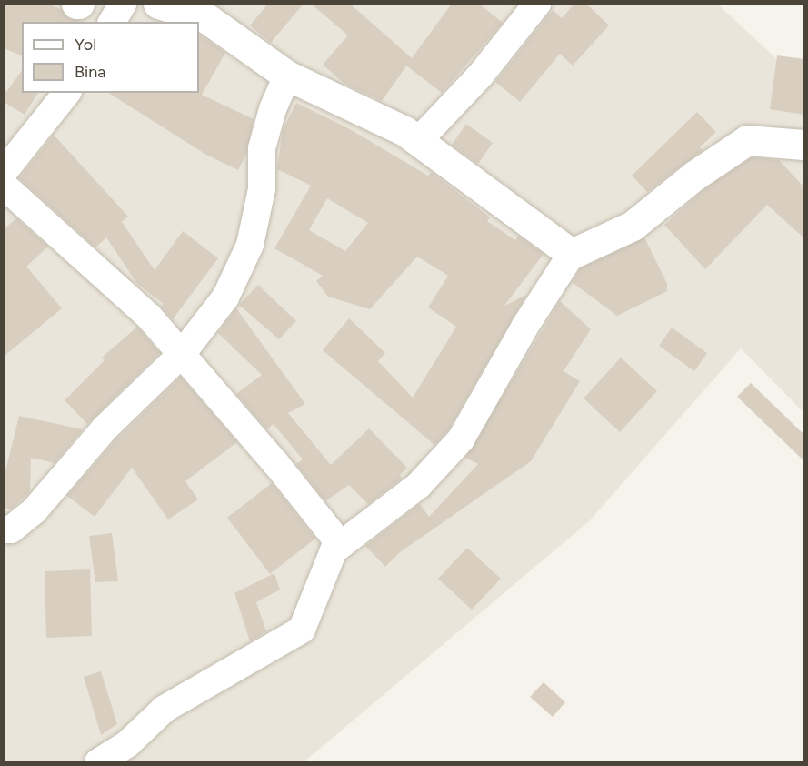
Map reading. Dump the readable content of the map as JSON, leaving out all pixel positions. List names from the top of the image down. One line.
{"legend":["Yol","Bina"]}
